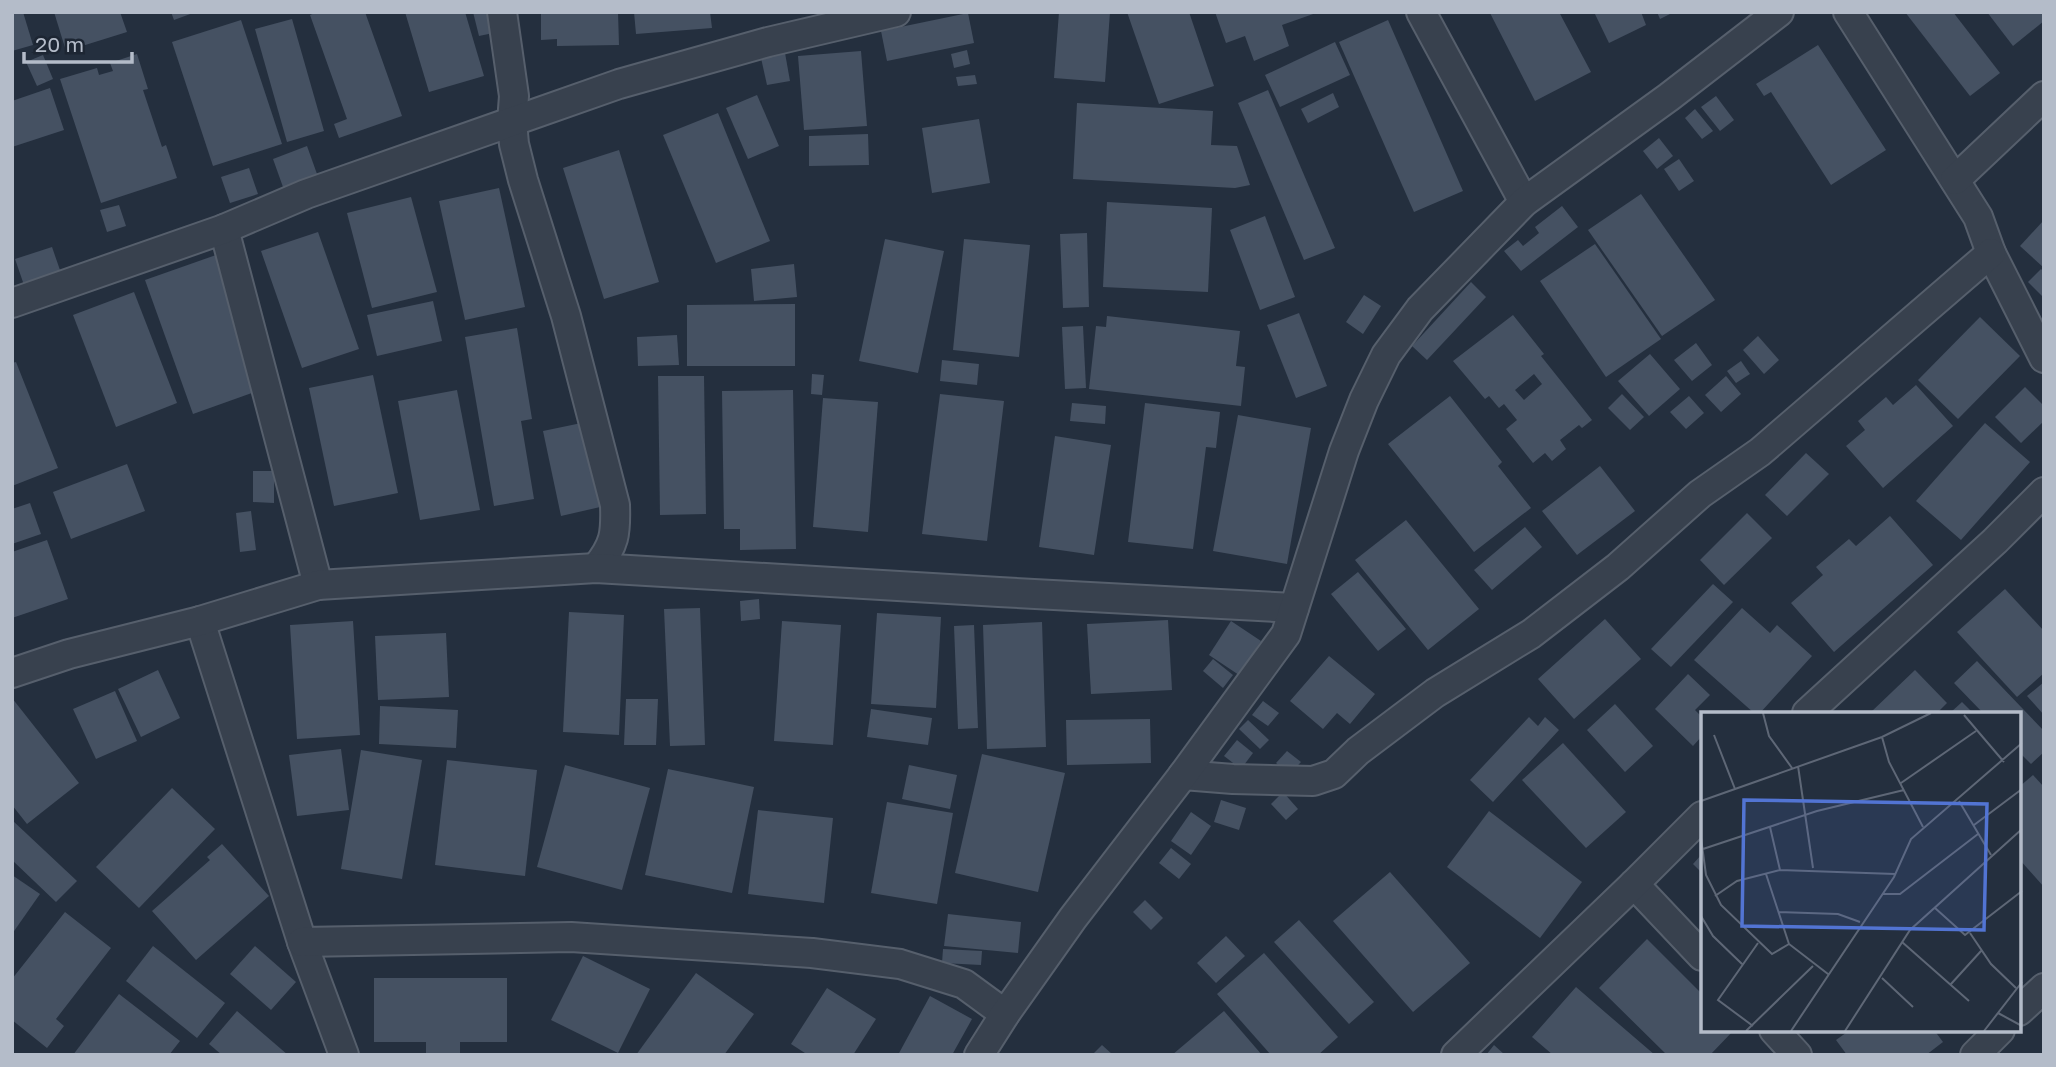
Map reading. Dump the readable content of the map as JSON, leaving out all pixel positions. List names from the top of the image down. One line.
{"scale_bar":"20 m"}
